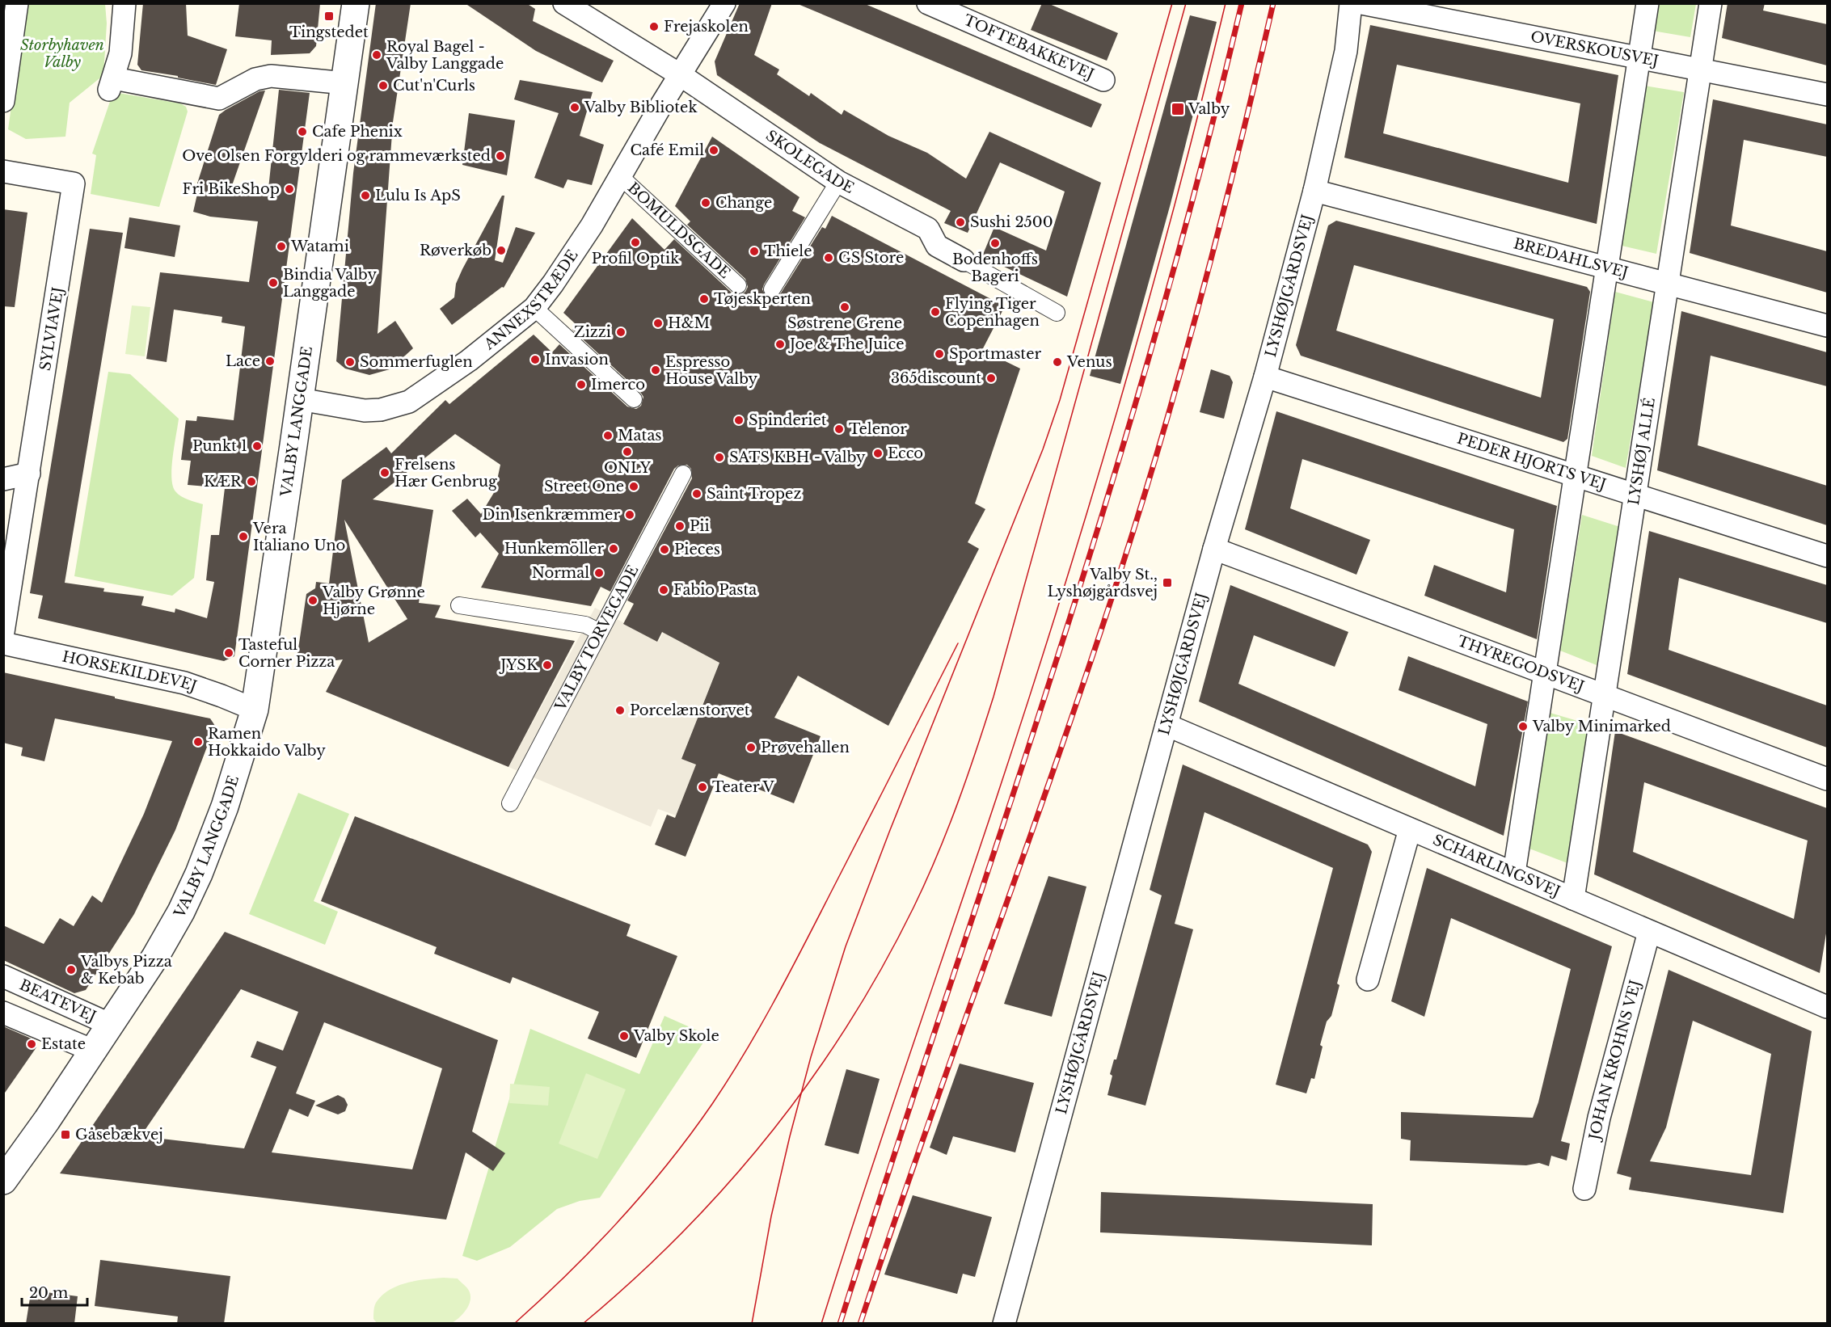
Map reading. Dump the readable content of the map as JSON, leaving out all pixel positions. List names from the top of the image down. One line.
{"streets":{"street":["TOFTEBAKKEVEJ","OVERSKOUSVEJ","SKOLEGADE","BOMULDSGADE","BREDAHLSVEJ","LYSHØJGÅRDSVEJ","ANNEXSTRÆDE","SYLVIAVEJ","VALBY LANGGADE","LYSHØJ ALLÉ","PEDER HJORTS VEJ","VALBY TORVEGADE","THYREGODSVEJ","HORSEKILDEVEJ","SCHARLINGSVEJ","BEATEVEJ","JOHAN KROHNS VEJ"]},"crossings":[["OVERSKOUSVEJ","LYSHØJ ALLÉ"],["SKOLEGADE","ANNEXSTRÆDE"],["BOMULDSGADE","ANNEXSTRÆDE"],["BREDAHLSVEJ","LYSHØJGÅRDSVEJ"],["BREDAHLSVEJ","LYSHØJ ALLÉ"],["LYSHØJGÅRDSVEJ","PEDER HJORTS VEJ"],["LYSHØJGÅRDSVEJ","THYREGODSVEJ"],["LYSHØJGÅRDSVEJ","SCHARLINGSVEJ"],["ANNEXSTRÆDE","VALBY LANGGADE"],["VALBY LANGGADE","HORSEKILDEVEJ"],["VALBY LANGGADE","BEATEVEJ"],["LYSHØJ ALLÉ","PEDER HJORTS VEJ"],["LYSHØJ ALLÉ","THYREGODSVEJ"],["LYSHØJ ALLÉ","SCHARLINGSVEJ"],["SCHARLINGSVEJ","JOHAN KROHNS VEJ"]],"parks":["Storbyhaven Valby"],"places":{"transit":["Tingstedet","Valby","Valby St., Lyshøjgårdsvej","Gåsebækvej"],"other":["Frejaskolen","Royal Bagel - Valby Langgade","Cut'n'Curls","Valby Bibliotek","Cafe Phenix","Café Emil","Ove Olsen Forgylderi og rammeværksted","Fri BikeShop","Lulu Is ApS","Change","Sushi 2500","Profil Optik","Bodenhoffs Bageri","Watami","Røverkøb","Thiele","GS Store","Bindia Valby Langgade","Tøjeskperten","Søstrene Grene","Flying Tiger Copenhagen","H&M","Zizzi","Joe & The Juice","Sportmaster","Invasion","Lace","Sommerfuglen","Venus","Espresso House Valby","365discount","Imerco","Spinderiet","Telenor","Matas","Punkt 1","ONLY","Ecco","SATS KBH - Valby","Frelsens Hær Genbrug","KÆR","Street One","Saint Tropez","Din Isenkræmmer","Pii","Vera Italiano Uno","Hunkemöller","Pieces","Normal","Fabio Pasta","Valby Grønne Hjørne","Tasteful Corner Pizza","JYSK","Porcelænstorvet","Valby Minimarked","Ramen Hokkaido Valby","Prøvehallen","Teater V","Valbys Pizza & Kebab","Valby Skole","Estate"]},"scale_bar":"20 m"}
